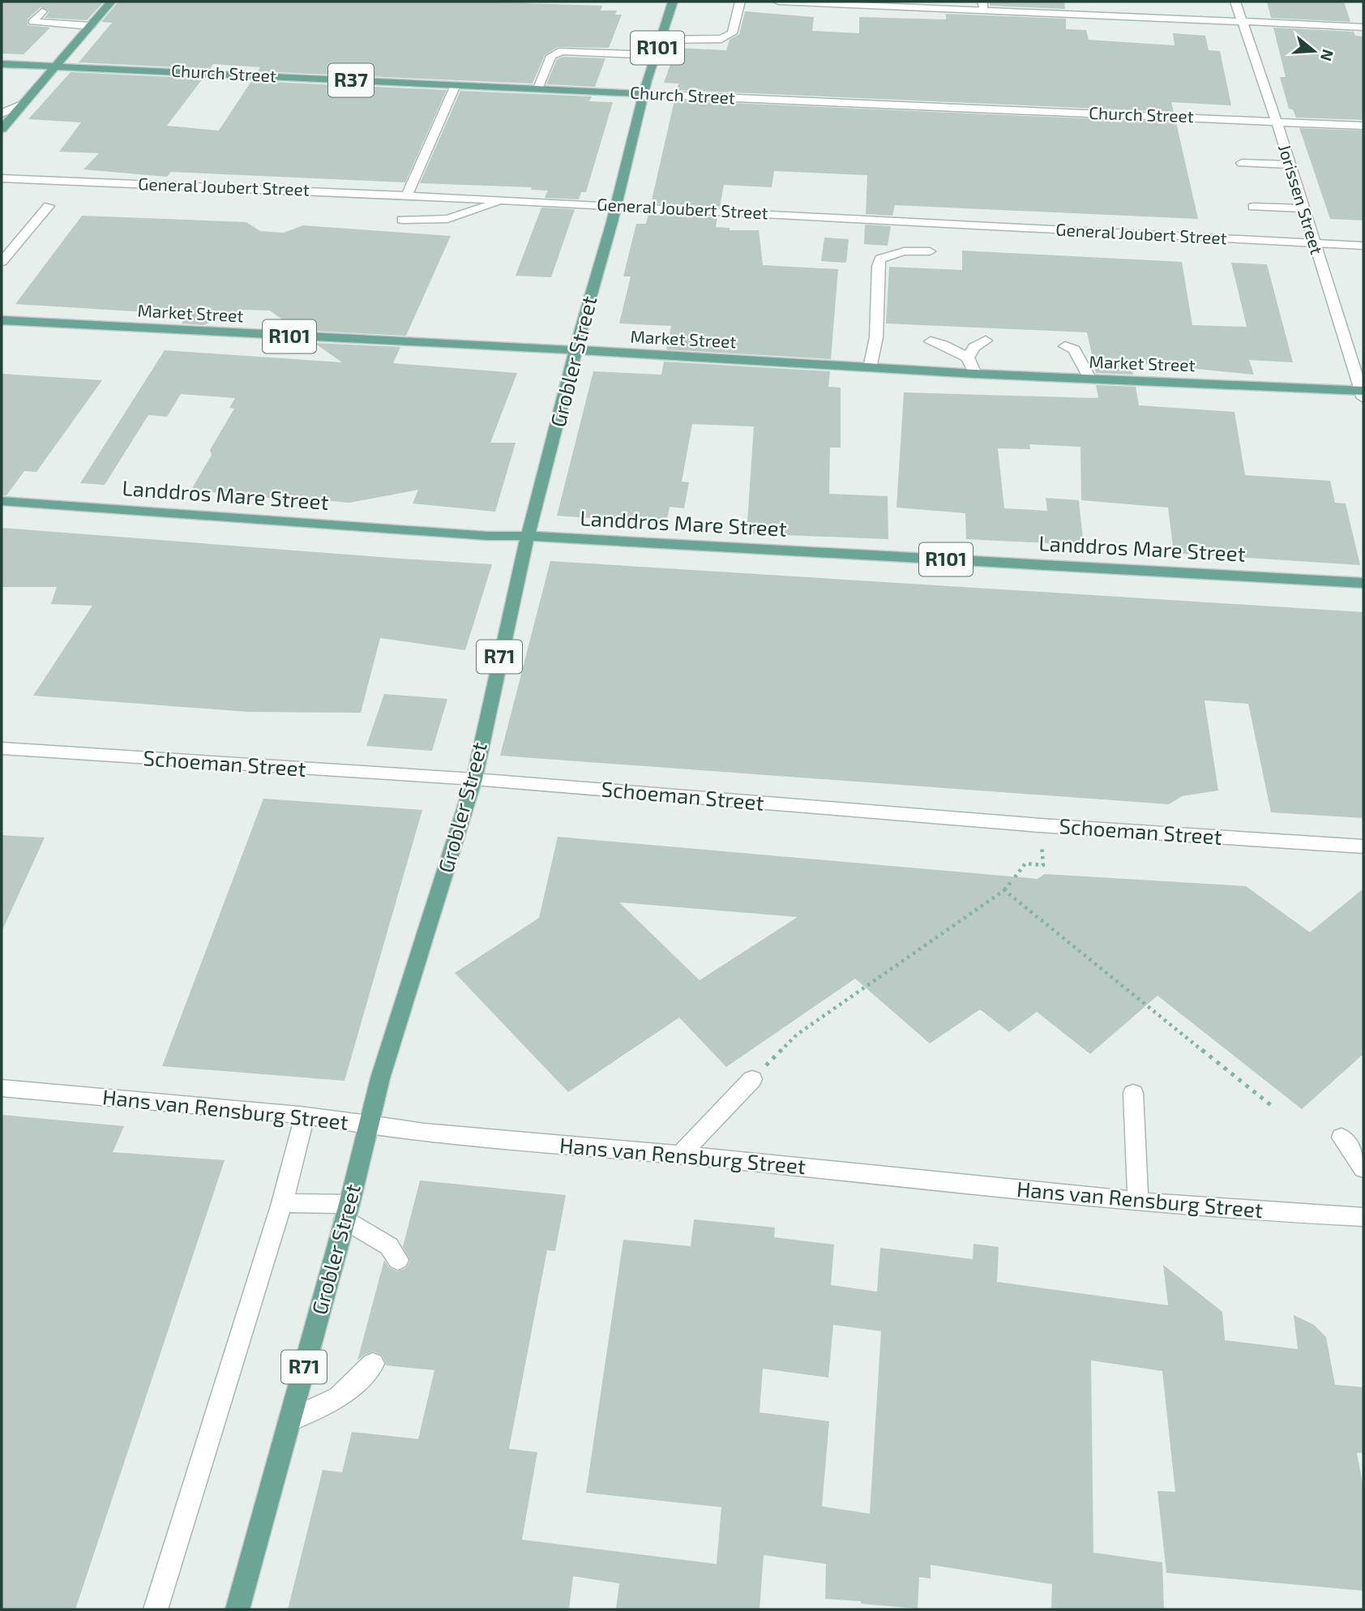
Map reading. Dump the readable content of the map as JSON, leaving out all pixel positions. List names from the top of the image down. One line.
{"streets":{"main road":["R101","Church Street","R37","Market Street","Grobler Street","Landdros Mare Street","R71"],"street":["General Joubert Street","Jorissen Street","Schoeman Street","Hans van Rensburg Street"]},"crossings":[["Church Street","Jorissen Street"],["Church Street","Grobler Street"],["General Joubert Street","Jorissen Street"],["General Joubert Street","Grobler Street"],["Jorissen Street","Market Street"],["Market Street","Grobler Street"],["Grobler Street","Landdros Mare Street"],["Grobler Street","Schoeman Street"],["Grobler Street","Hans van Rensburg Street"]],"north":"right"}
